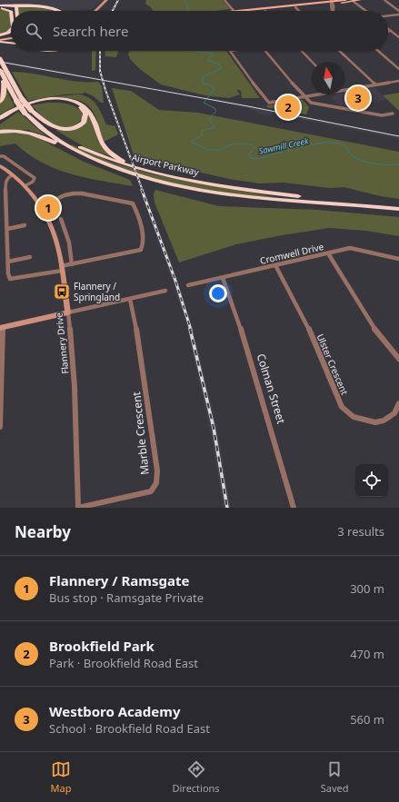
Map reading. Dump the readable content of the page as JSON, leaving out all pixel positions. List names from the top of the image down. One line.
{"streets":{"highway":["Airport Parkway"],"street":["Cromwell Drive","Flannery Drive","Ulster Crescent","Colman Street","Marble Crescent"]},"crossings":[["Cromwell Drive","Ulster Crescent"],["Cromwell Drive","Colman Street"],["Flannery Drive","Marble Crescent"]],"water":["Sawmill Creek"],"places":{"bus stop":["Flannery / Springland"]},"north":"top","page":{"search":"Search here","pins":["3","2","1"],"heading":["Nearby","3 results"],"list":[{"mark":"1","name":"Flannery / Ramsgate","note":"Bus stop · Ramsgate Private","value":"300 m"},{"mark":"2","name":"Brookfield Park","note":"Park · Brookfield Road East","value":"470 m"},{"mark":"3","name":"Westboro Academy","note":"School · Brookfield Road East","value":"560 m"}],"nav":["Map","Directions","Saved"]}}
